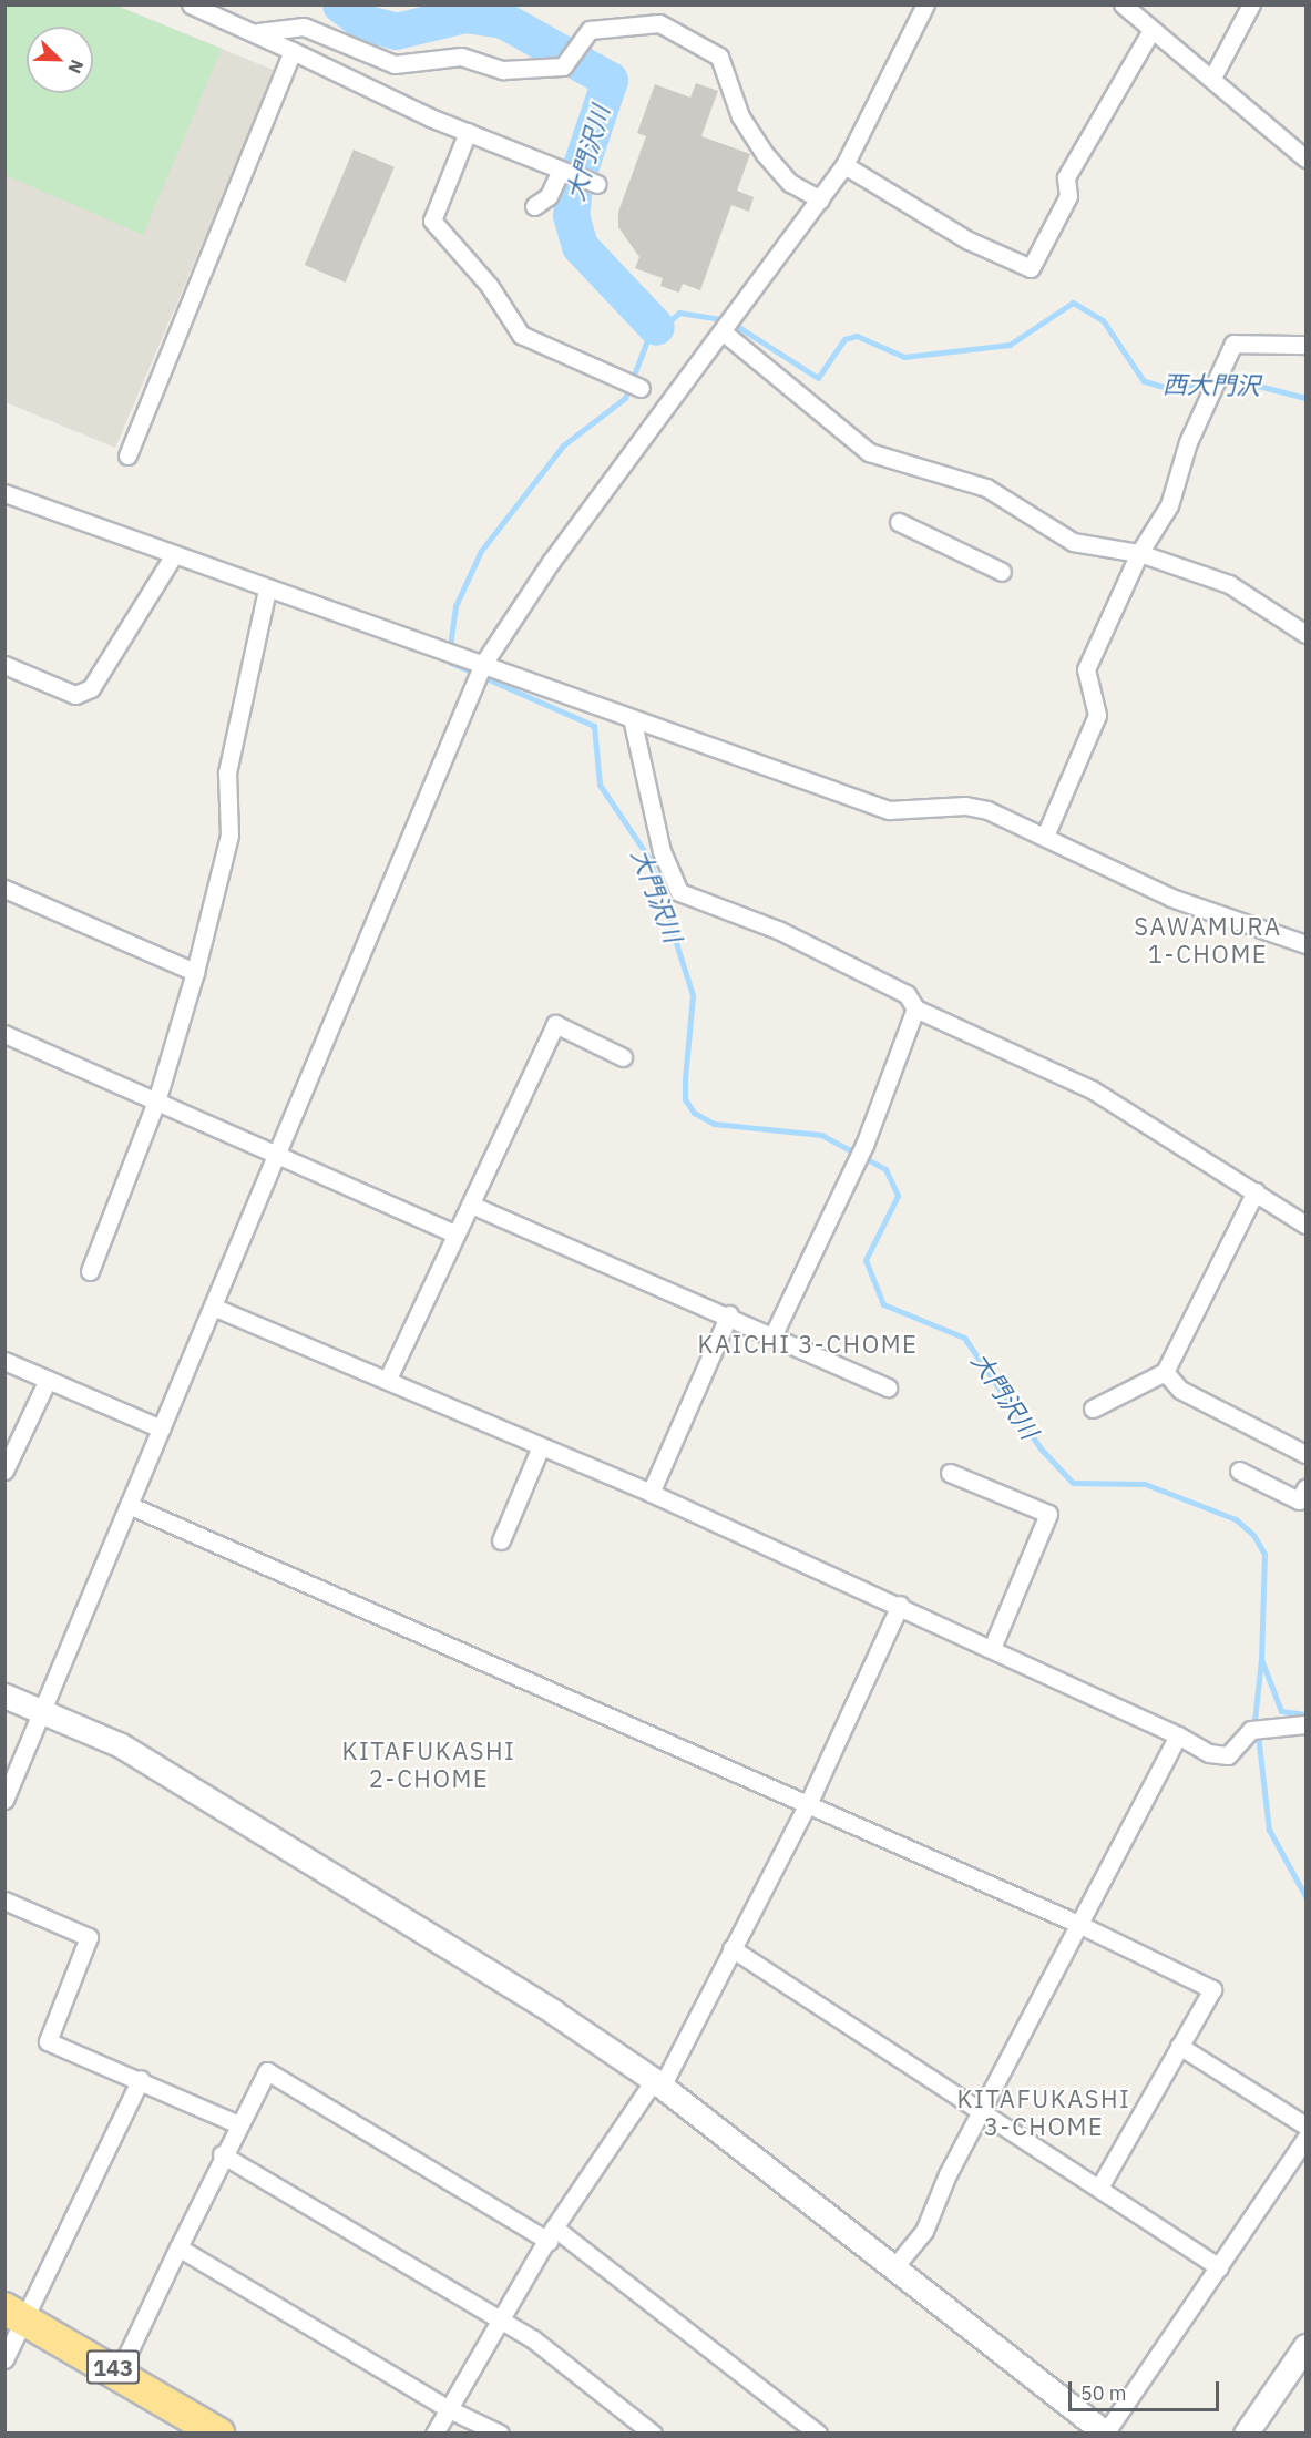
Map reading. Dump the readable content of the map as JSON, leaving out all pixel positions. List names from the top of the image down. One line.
{"streets":{"highway":["143"]},"districts":["SAWAMURA 1-CHOME","KAICHI 3-CHOME","KITAFUKASHI 2-CHOME","KITAFUKASHI 3-CHOME"],"water":["大門沢川","西大門沢"],"scale_bar":"50 m","north":"bottom right"}
